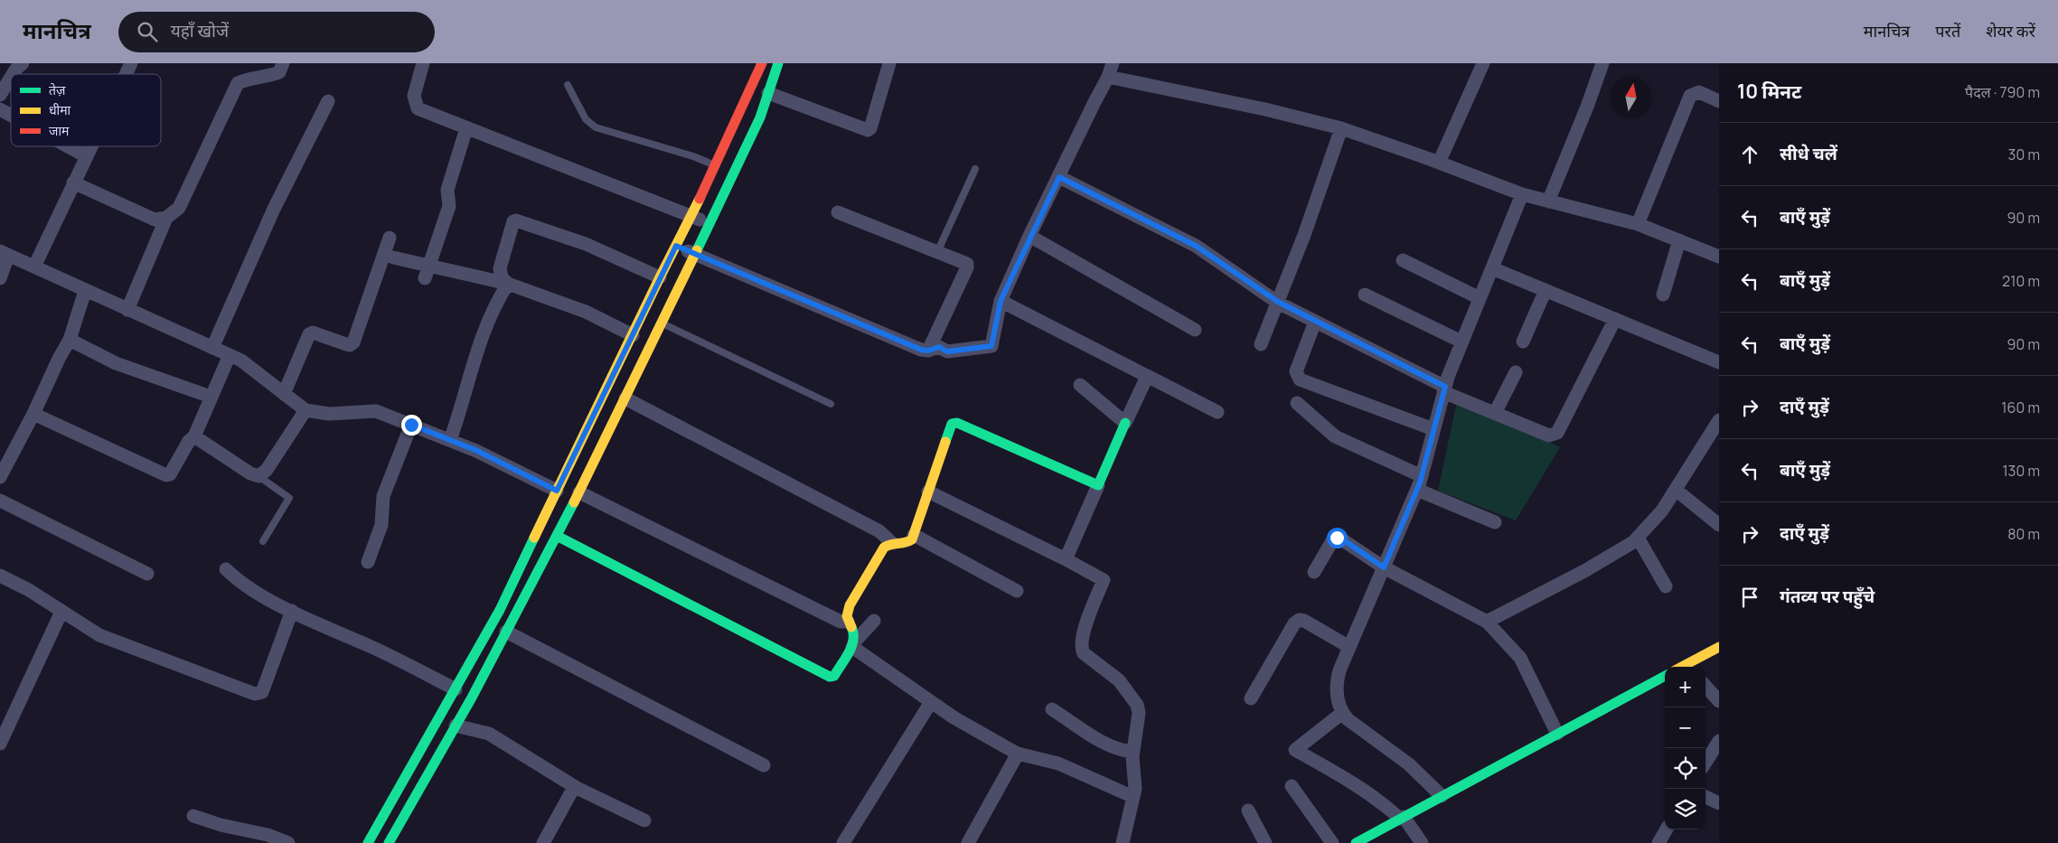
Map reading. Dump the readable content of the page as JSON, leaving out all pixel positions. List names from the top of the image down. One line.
{"legend":["तेज़","धीमा","जाम"],"north":"top","page":{"header":"मानचित्र","search":"यहाँ खोजें","nav":["मानचित्र","परतें","शेयर करें"],"heading":["10 मिनट","पैदल · 790 m"],"list":[["सीधे चलें","30 m"],["बाएँ मुड़ें","90 m"],["बाएँ मुड़ें","210 m"],["बाएँ मुड़ें","90 m"],["दाएँ मुड़ें","160 m"],["बाएँ मुड़ें","130 m"],["दाएँ मुड़ें","80 m"],"गंतव्य पर पहुँचे"],"map_buttons":["+","−"]}}
